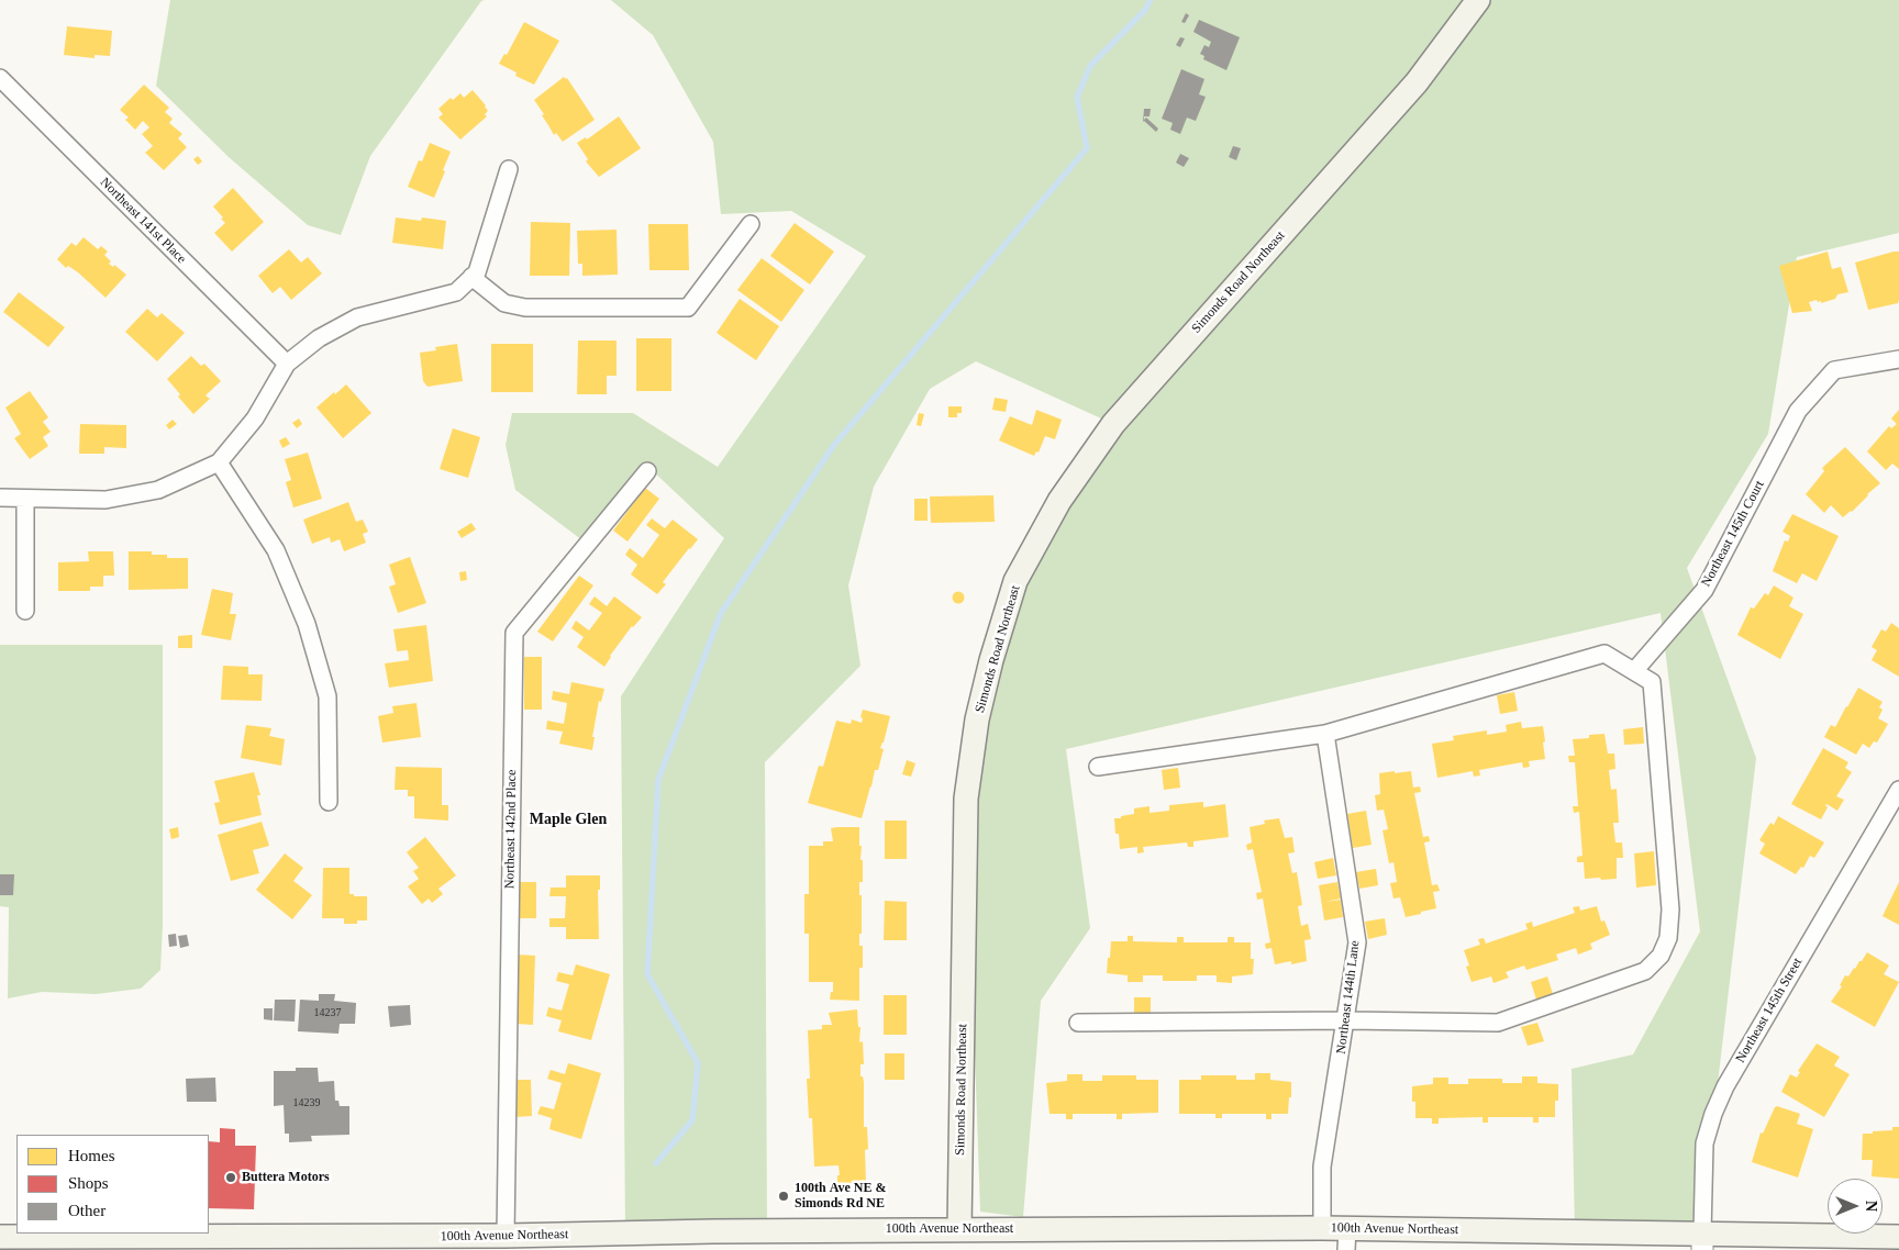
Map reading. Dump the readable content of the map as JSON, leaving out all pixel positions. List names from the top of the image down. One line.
{"streets":{"main road":["Simonds Road Northeast","100th Avenue Northeast"],"street":["Northeast 141st Place","Northeast 145th Court","Northeast 142nd Place","Northeast 144th Lane","Northeast 145th Street"]},"crossings":[["Simonds Road Northeast","100th Avenue Northeast"],["Northeast 142nd Place","100th Avenue Northeast"],["Northeast 144th Lane","100th Avenue Northeast"],["Northeast 145th Street","100th Avenue Northeast"]],"districts":["Maple Glen"],"places":["Buttera Motors","100th Ave NE & Simonds Rd NE"],"house_numbers":["14237","14239"],"legend":["Homes","Shops","Other"],"north":"right"}
